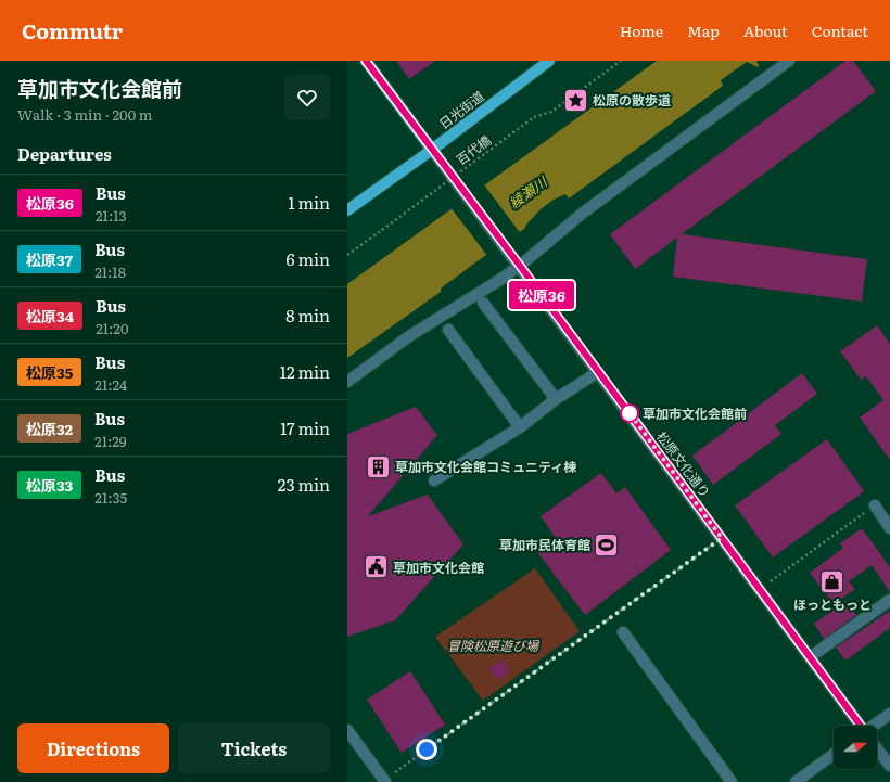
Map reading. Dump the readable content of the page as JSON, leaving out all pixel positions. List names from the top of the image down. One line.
{"streets":{"main road":["日光街道"],"street":["松原文化通り"],"path":["百代橋"]},"crossings":[["日光街道","松原文化通り"]],"water":["綾瀬川"],"parks":["冒険松原遊び場"],"places":{"place":["松原の散歩道"],"other":["草加市文化会館前"],"building":["草加市文化会館コミュニティ棟"],"sports":["草加市民体育館"],"public building":["草加市文化会館"],"shop":["ほっともっと"]},"lines":["bus line 松原36"],"north":"right","page":{"header":"Commutr","nav":["Home","Map","About","Contact"],"heading":[["草加市文化会館前","Walk · 3 min · 200 m"],"Departures"],"on_map":"松原36","list":[{"mark":"松原36","name":"Bus","note":"21:13","value":"1 min"},{"mark":"松原37","name":"Bus","note":"21:18","value":"6 min"},{"mark":"松原34","name":"Bus","note":"21:20","value":"8 min"},{"mark":"松原35","name":"Bus","note":"21:24","value":"12 min"},{"mark":"松原32","name":"Bus","note":"21:29","value":"17 min"},{"mark":"松原33","name":"Bus","note":"21:35","value":"23 min"}],"buttons":["Directions","Tickets"]}}
